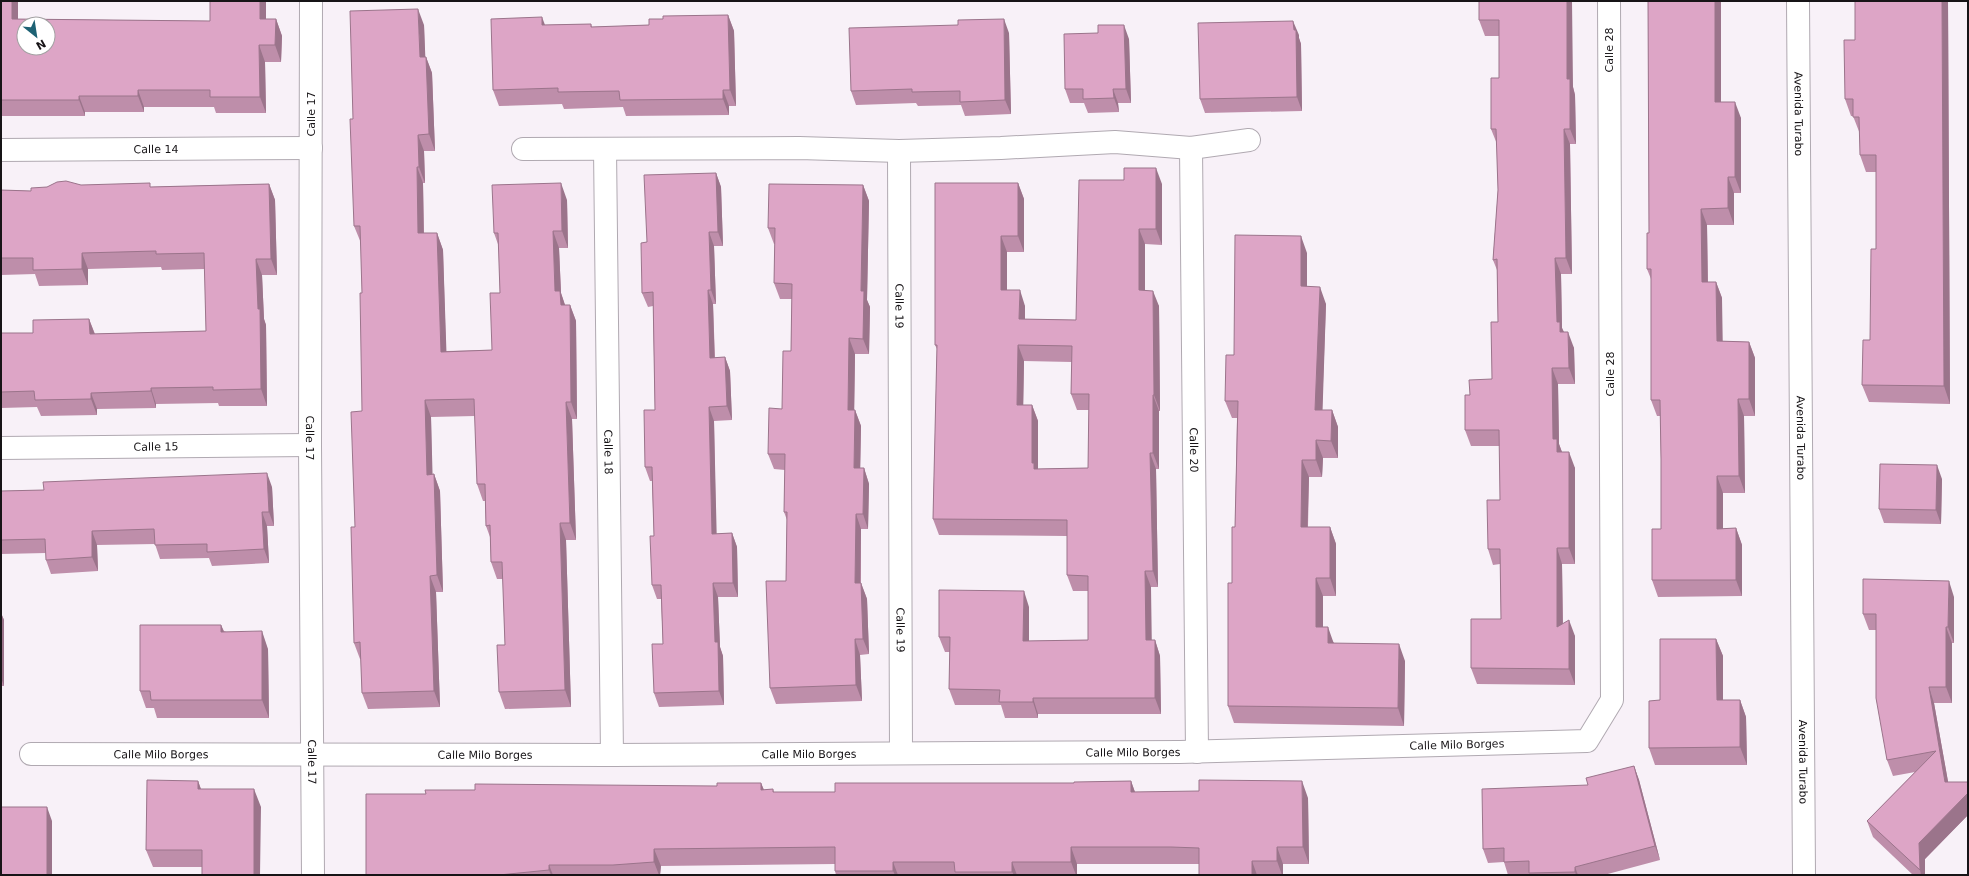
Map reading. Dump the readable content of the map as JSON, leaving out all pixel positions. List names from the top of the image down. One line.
{"streets":{"street":["Calle 28","Calle 17","Avenida Turabo","Calle 14","Calle 19","Calle 15","Calle 20","Calle 18","Calle Milo Borges"]},"crossings":[["Calle 28","Calle Milo Borges"],["Calle 17","Calle 14"],["Calle 17","Calle 15"],["Calle 17","Calle Milo Borges"],["Calle 19","Calle Milo Borges"],["Calle 20","Calle Milo Borges"],["Calle 18","Calle Milo Borges"]],"north":"bottom right"}
